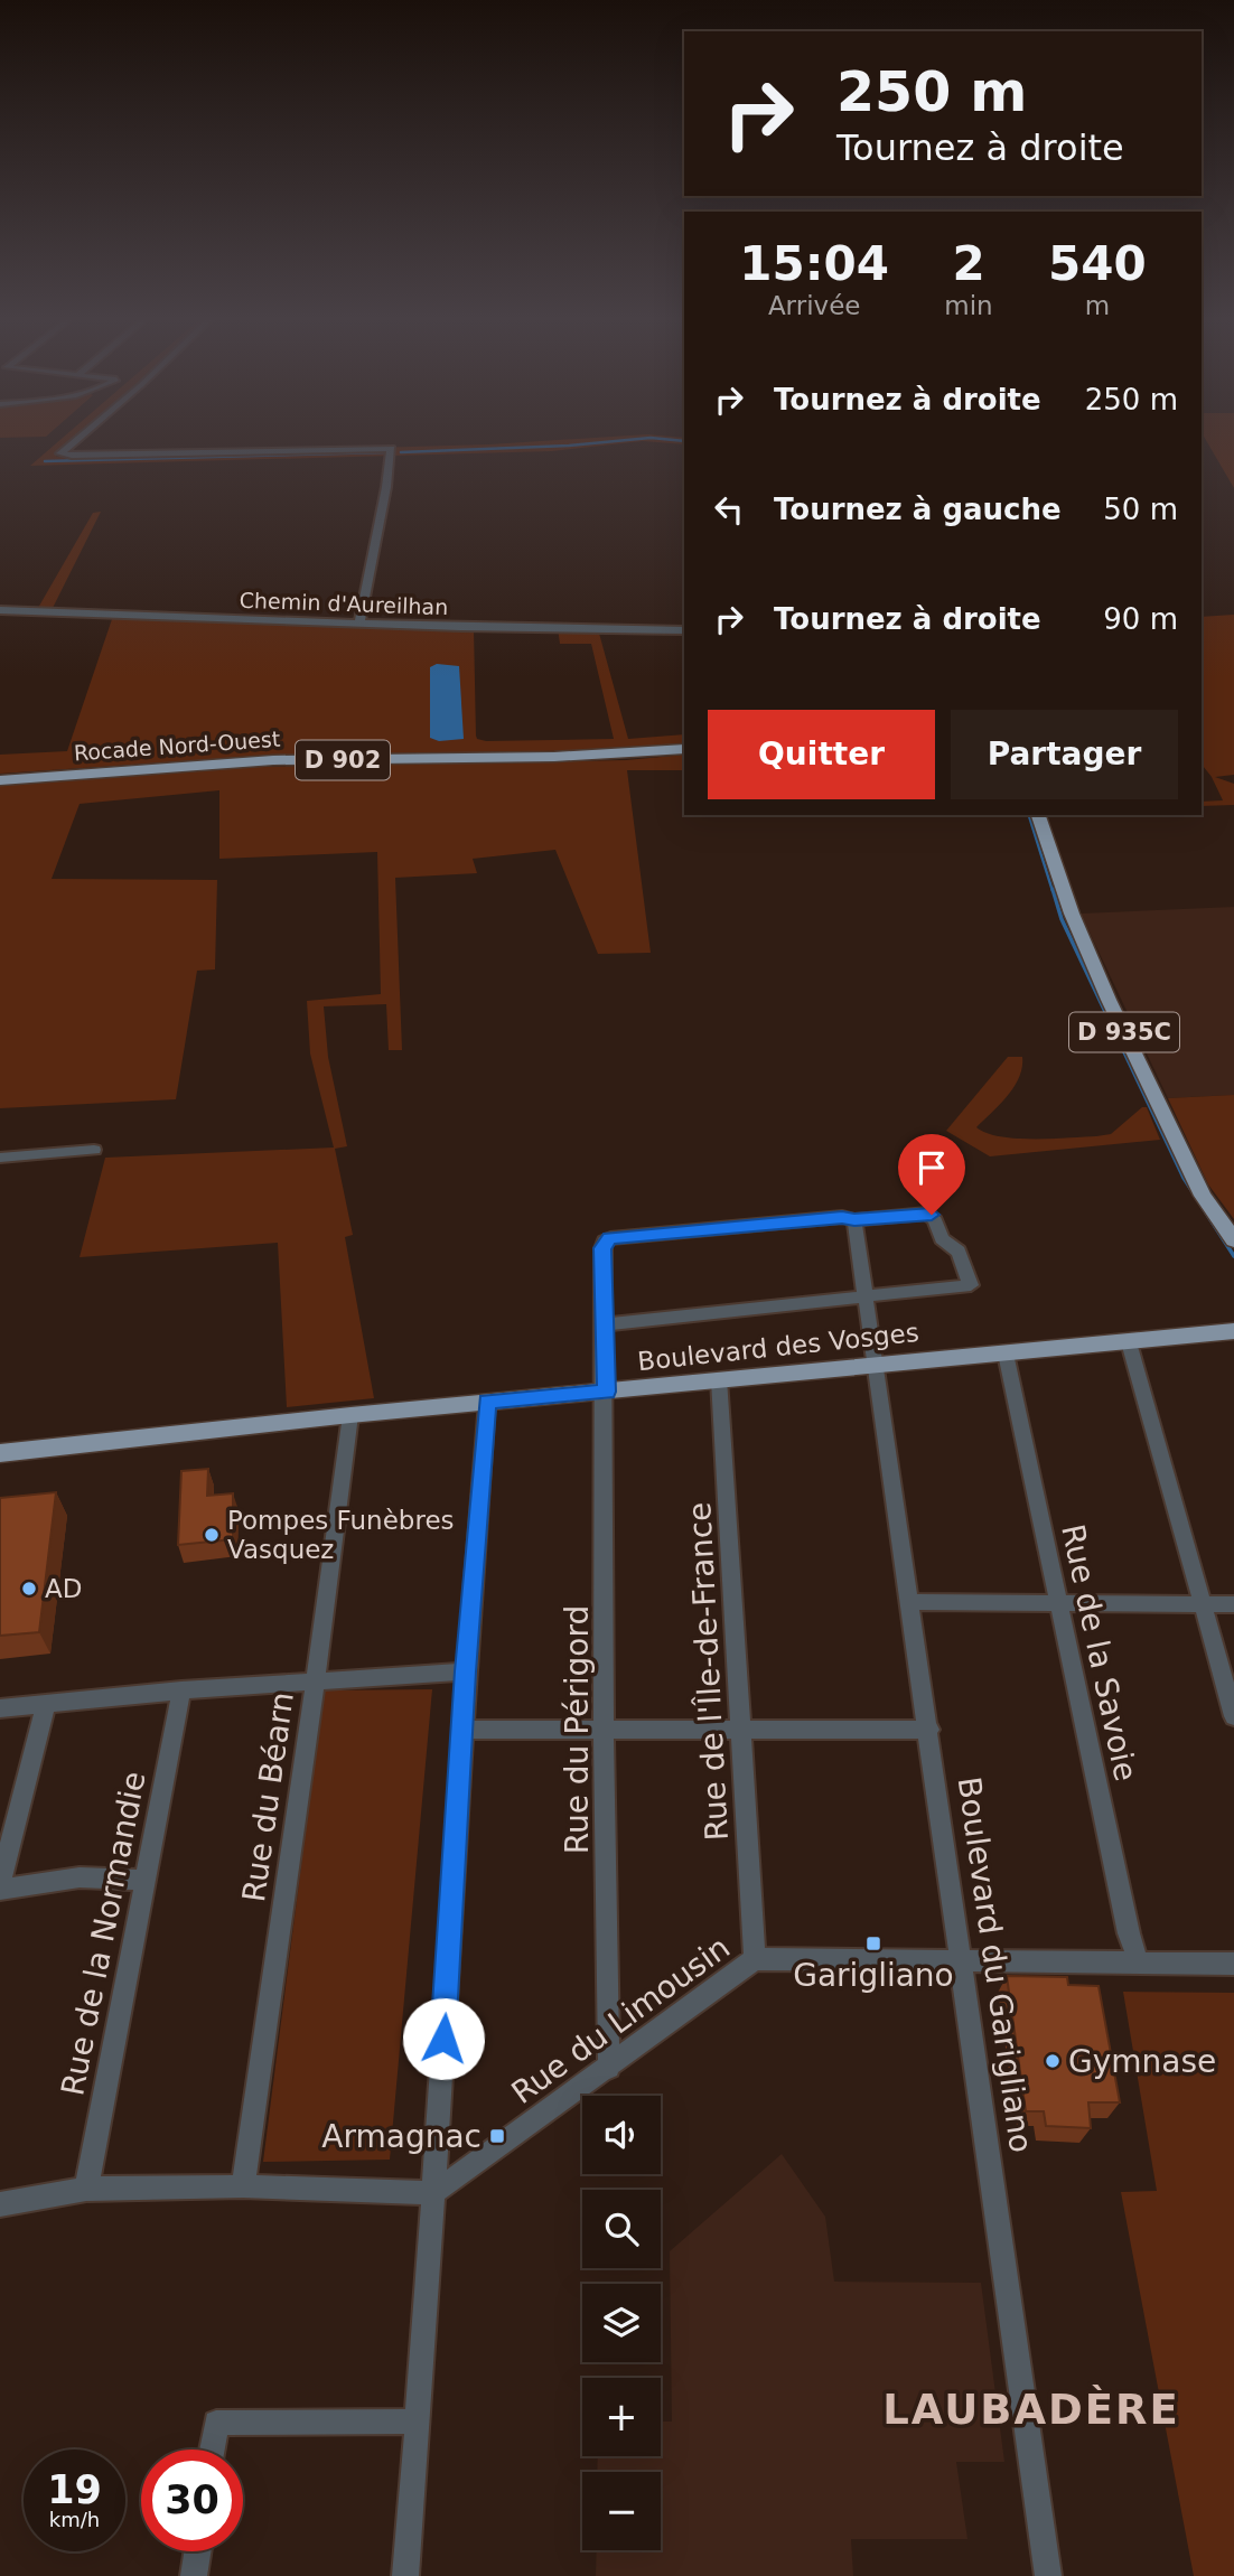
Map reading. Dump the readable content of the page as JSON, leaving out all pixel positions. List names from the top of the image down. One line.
{"streets":{"main road":["Rocade Nord-Ouest","D 902","D 935C","Boulevard des Vosges"],"street":["Chemin d'Aureilhan","Rue de la Savoie","Rue de l'Île-de-France","Rue du Périgord","Rue du Béarn","Rue de la Normandie","Boulevard du Garigliano","Rue du Limousin"]},"crossings":[["Boulevard des Vosges","Rue de la Savoie"],["Boulevard des Vosges","Rue de l'Île-de-France"],["Boulevard des Vosges","Rue du Périgord"],["Boulevard des Vosges","Rue du Béarn"],["Boulevard des Vosges","Boulevard du Garigliano"],["Rue de la Savoie","Rue du Limousin"],["Rue de l'Île-de-France","Rue du Limousin"],["Rue du Périgord","Boulevard du Garigliano"],["Rue du Périgord","Rue du Limousin"],["Boulevard du Garigliano","Rue du Limousin"]],"districts":["LAUBADÈRE"],"places":{"other":["Pompes Funèbres Vasquez","AD","Gymnase"],"transit":["Garigliano","Armagnac"]},"page":{"turn":["250 m","Tournez à droite"],"eta":["15:04","Arrivée","2","min","540","m"],"list":[{"name":"Tournez à droite","value":"250 m"},{"name":"Tournez à gauche","value":"50 m"},{"name":"Tournez à droite","value":"90 m"}],"buttons":["Quitter","Partager"],"map_buttons":["+","−"],"speed":"19 km/h","limit":"30"}}
